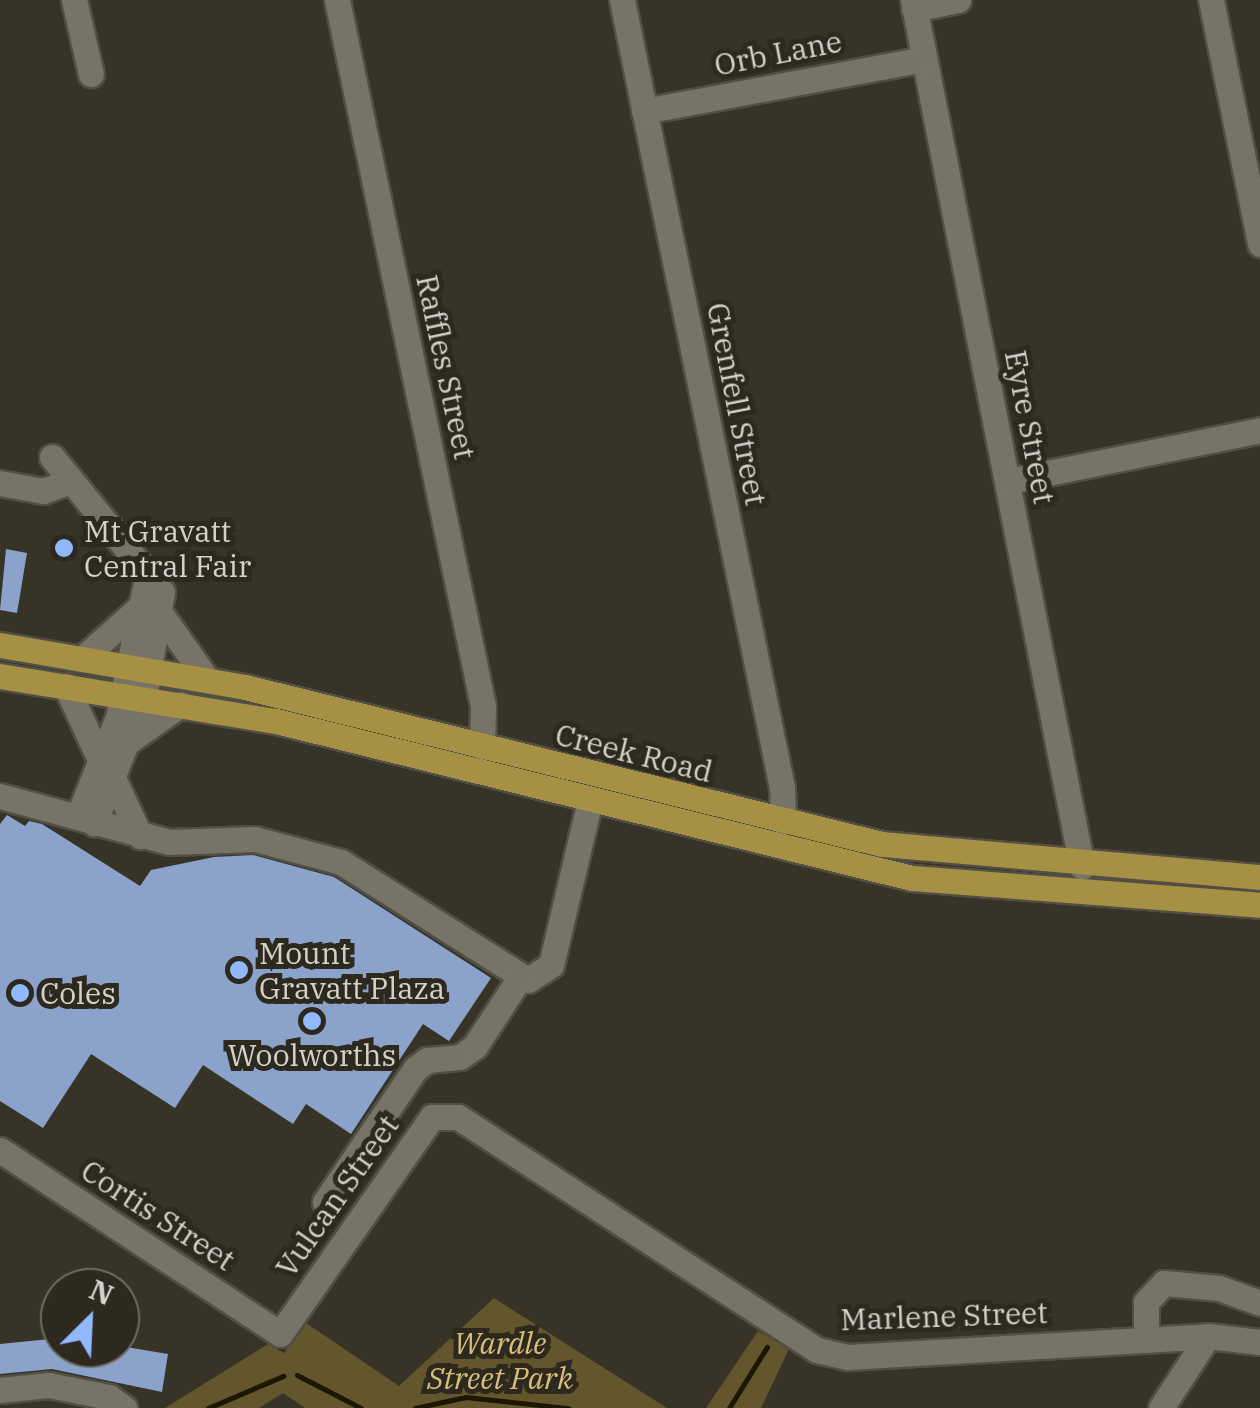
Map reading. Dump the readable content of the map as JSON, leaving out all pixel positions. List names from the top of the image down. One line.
{"streets":{"main road":["Creek Road"],"street":["Orb Lane","Raffles Street","Grenfell Street","Eyre Street","Vulcan Street","Cortis Street","Marlene Street"]},"crossings":[["Orb Lane","Grenfell Street"],["Orb Lane","Eyre Street"],["Raffles Street","Creek Road"],["Grenfell Street","Creek Road"],["Eyre Street","Creek Road"],["Vulcan Street","Cortis Street"],["Vulcan Street","Marlene Street"]],"parks":["Wardle Street Park"],"places":["Mt Gravatt Central Fair","Mount Gravatt Plaza","Coles","Woolworths"],"north":"top right"}
